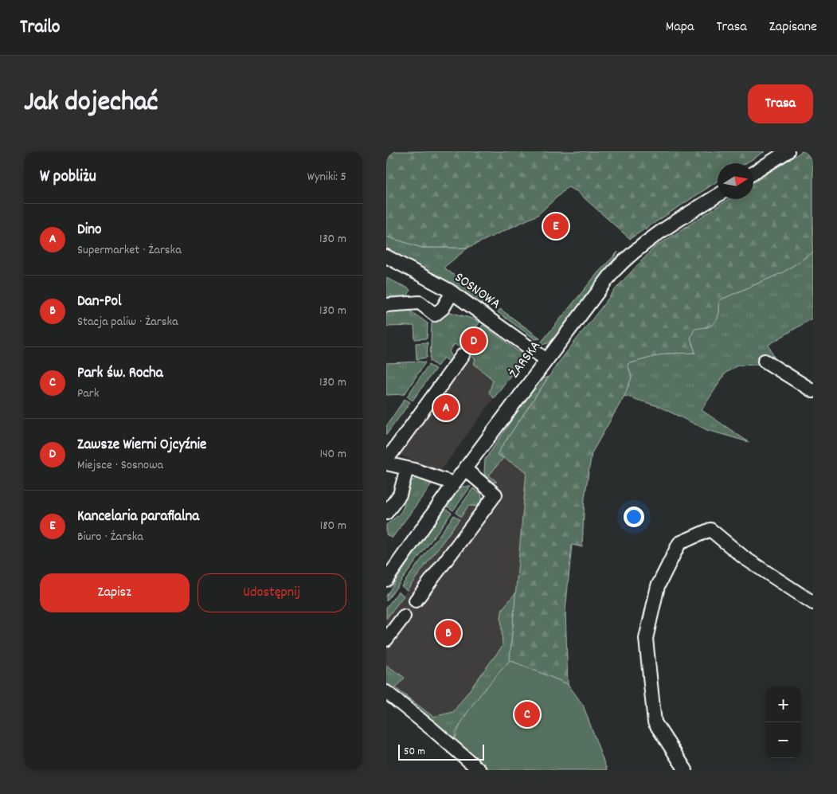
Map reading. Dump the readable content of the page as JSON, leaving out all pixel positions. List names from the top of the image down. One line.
{"streets":{"street":["SOSNOWA","ŻARSKA"]},"crossings":[["SOSNOWA","ŻARSKA"]],"scale_bar":"50 m","north":"right","page":{"header":"Trailo","nav":["Mapa","Trasa","Zapisane"],"title":"Jak dojechać","buttons":["Trasa",["Zapisz","Udostępnij"]],"heading":["W pobliżu","Wyniki: 5"],"list":[{"mark":"A","name":"Dino","note":"Supermarket · Żarska","value":"130 m"},{"mark":"B","name":"Dan-Pol","note":"Stacja paliw · Żarska","value":"130 m"},{"mark":"C","name":"Park św. Rocha","note":"Park","value":"130 m"},{"mark":"D","name":"Zawsze Wierni Ojcyźnie","note":"Miejsce · Sosnowa","value":"140 m"},{"mark":"E","name":"Kancelaria parafialna","note":"Biuro · Żarska","value":"180 m"}],"pins":["E","D","A","B","C"],"map_buttons":["+","−"],"scale":"50 m"}}
